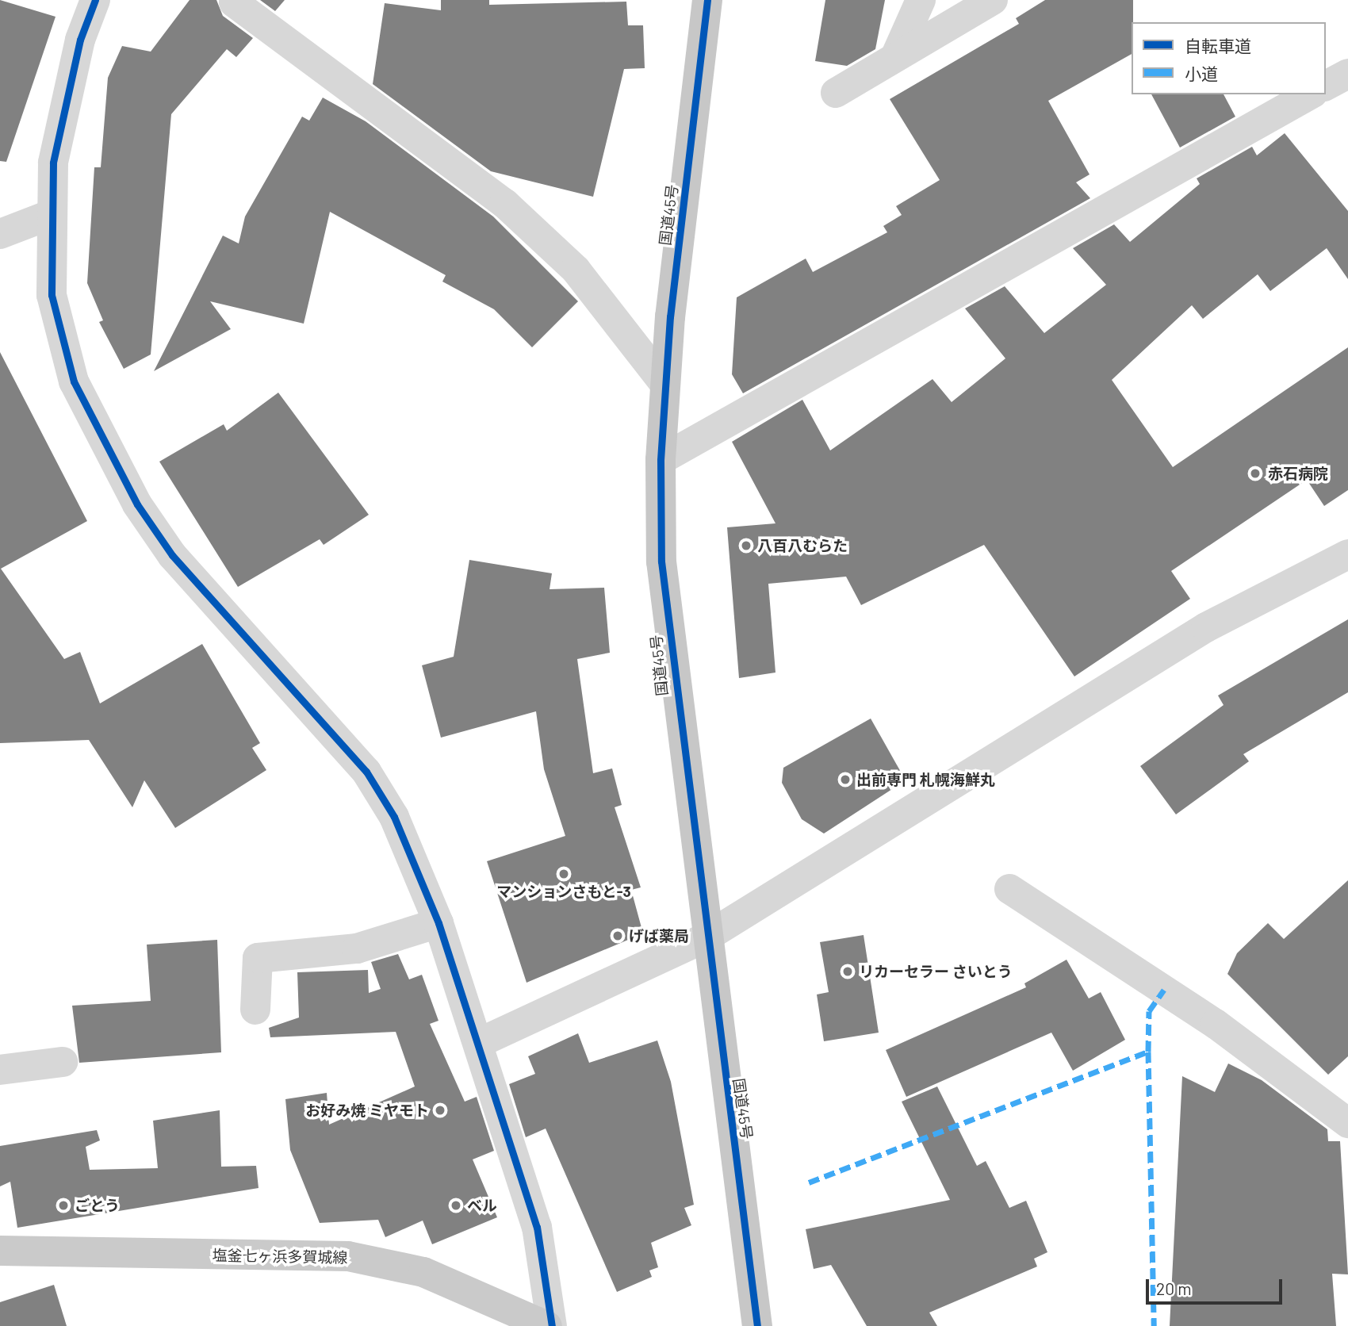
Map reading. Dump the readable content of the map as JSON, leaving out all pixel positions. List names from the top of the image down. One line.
{"streets":{"highway":["国道45号"],"main road":["塩釜七ヶ浜多賀城線"]},"places":["赤石病院","八百八むらた","出前専門 札幌海鮮丸","マンションさもと-3","げば薬局","リカーセラー さいとう","お好み焼 ミヤモト","ごとう","ベル"],"legend":["自転車道","小道"],"scale_bar":"20 m"}
